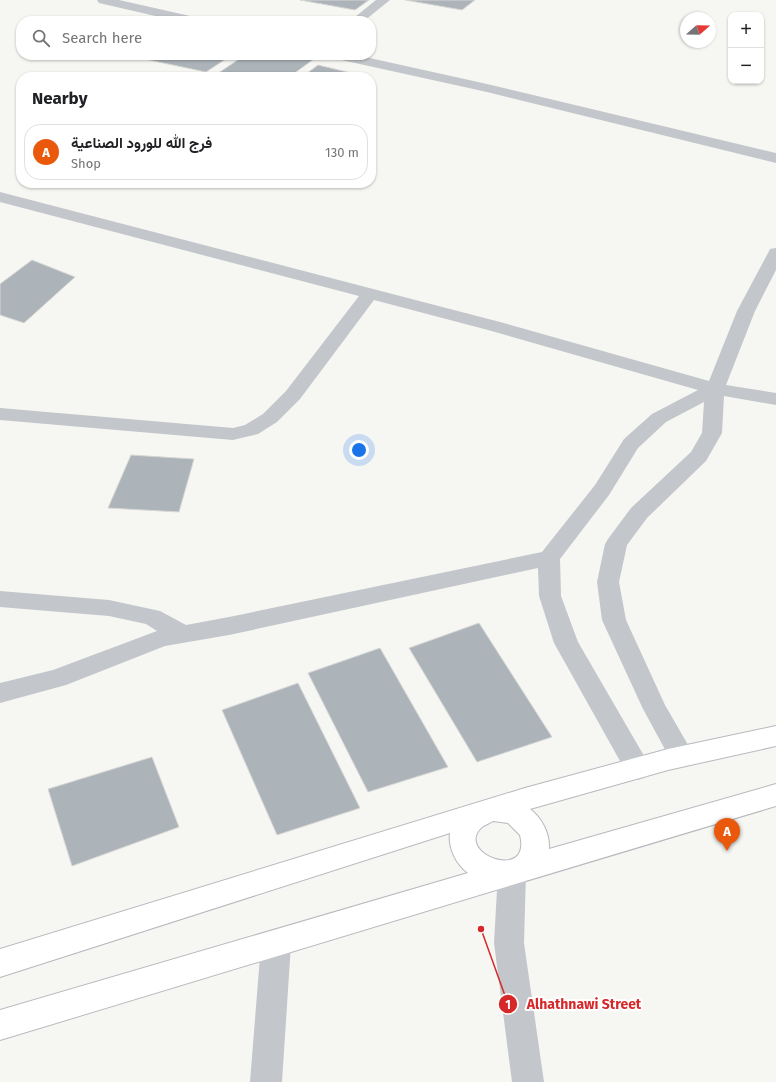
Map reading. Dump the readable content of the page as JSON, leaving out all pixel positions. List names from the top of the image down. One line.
{"places":["Alhathnawi Street"],"north":"right","page":{"map_buttons":["+","−"],"search":"Search here","heading":"Nearby","list":[{"mark":"A","name":"فرج الله للورود الصناعية","note":"Shop","value":"130 m"}],"pins":"A"}}
